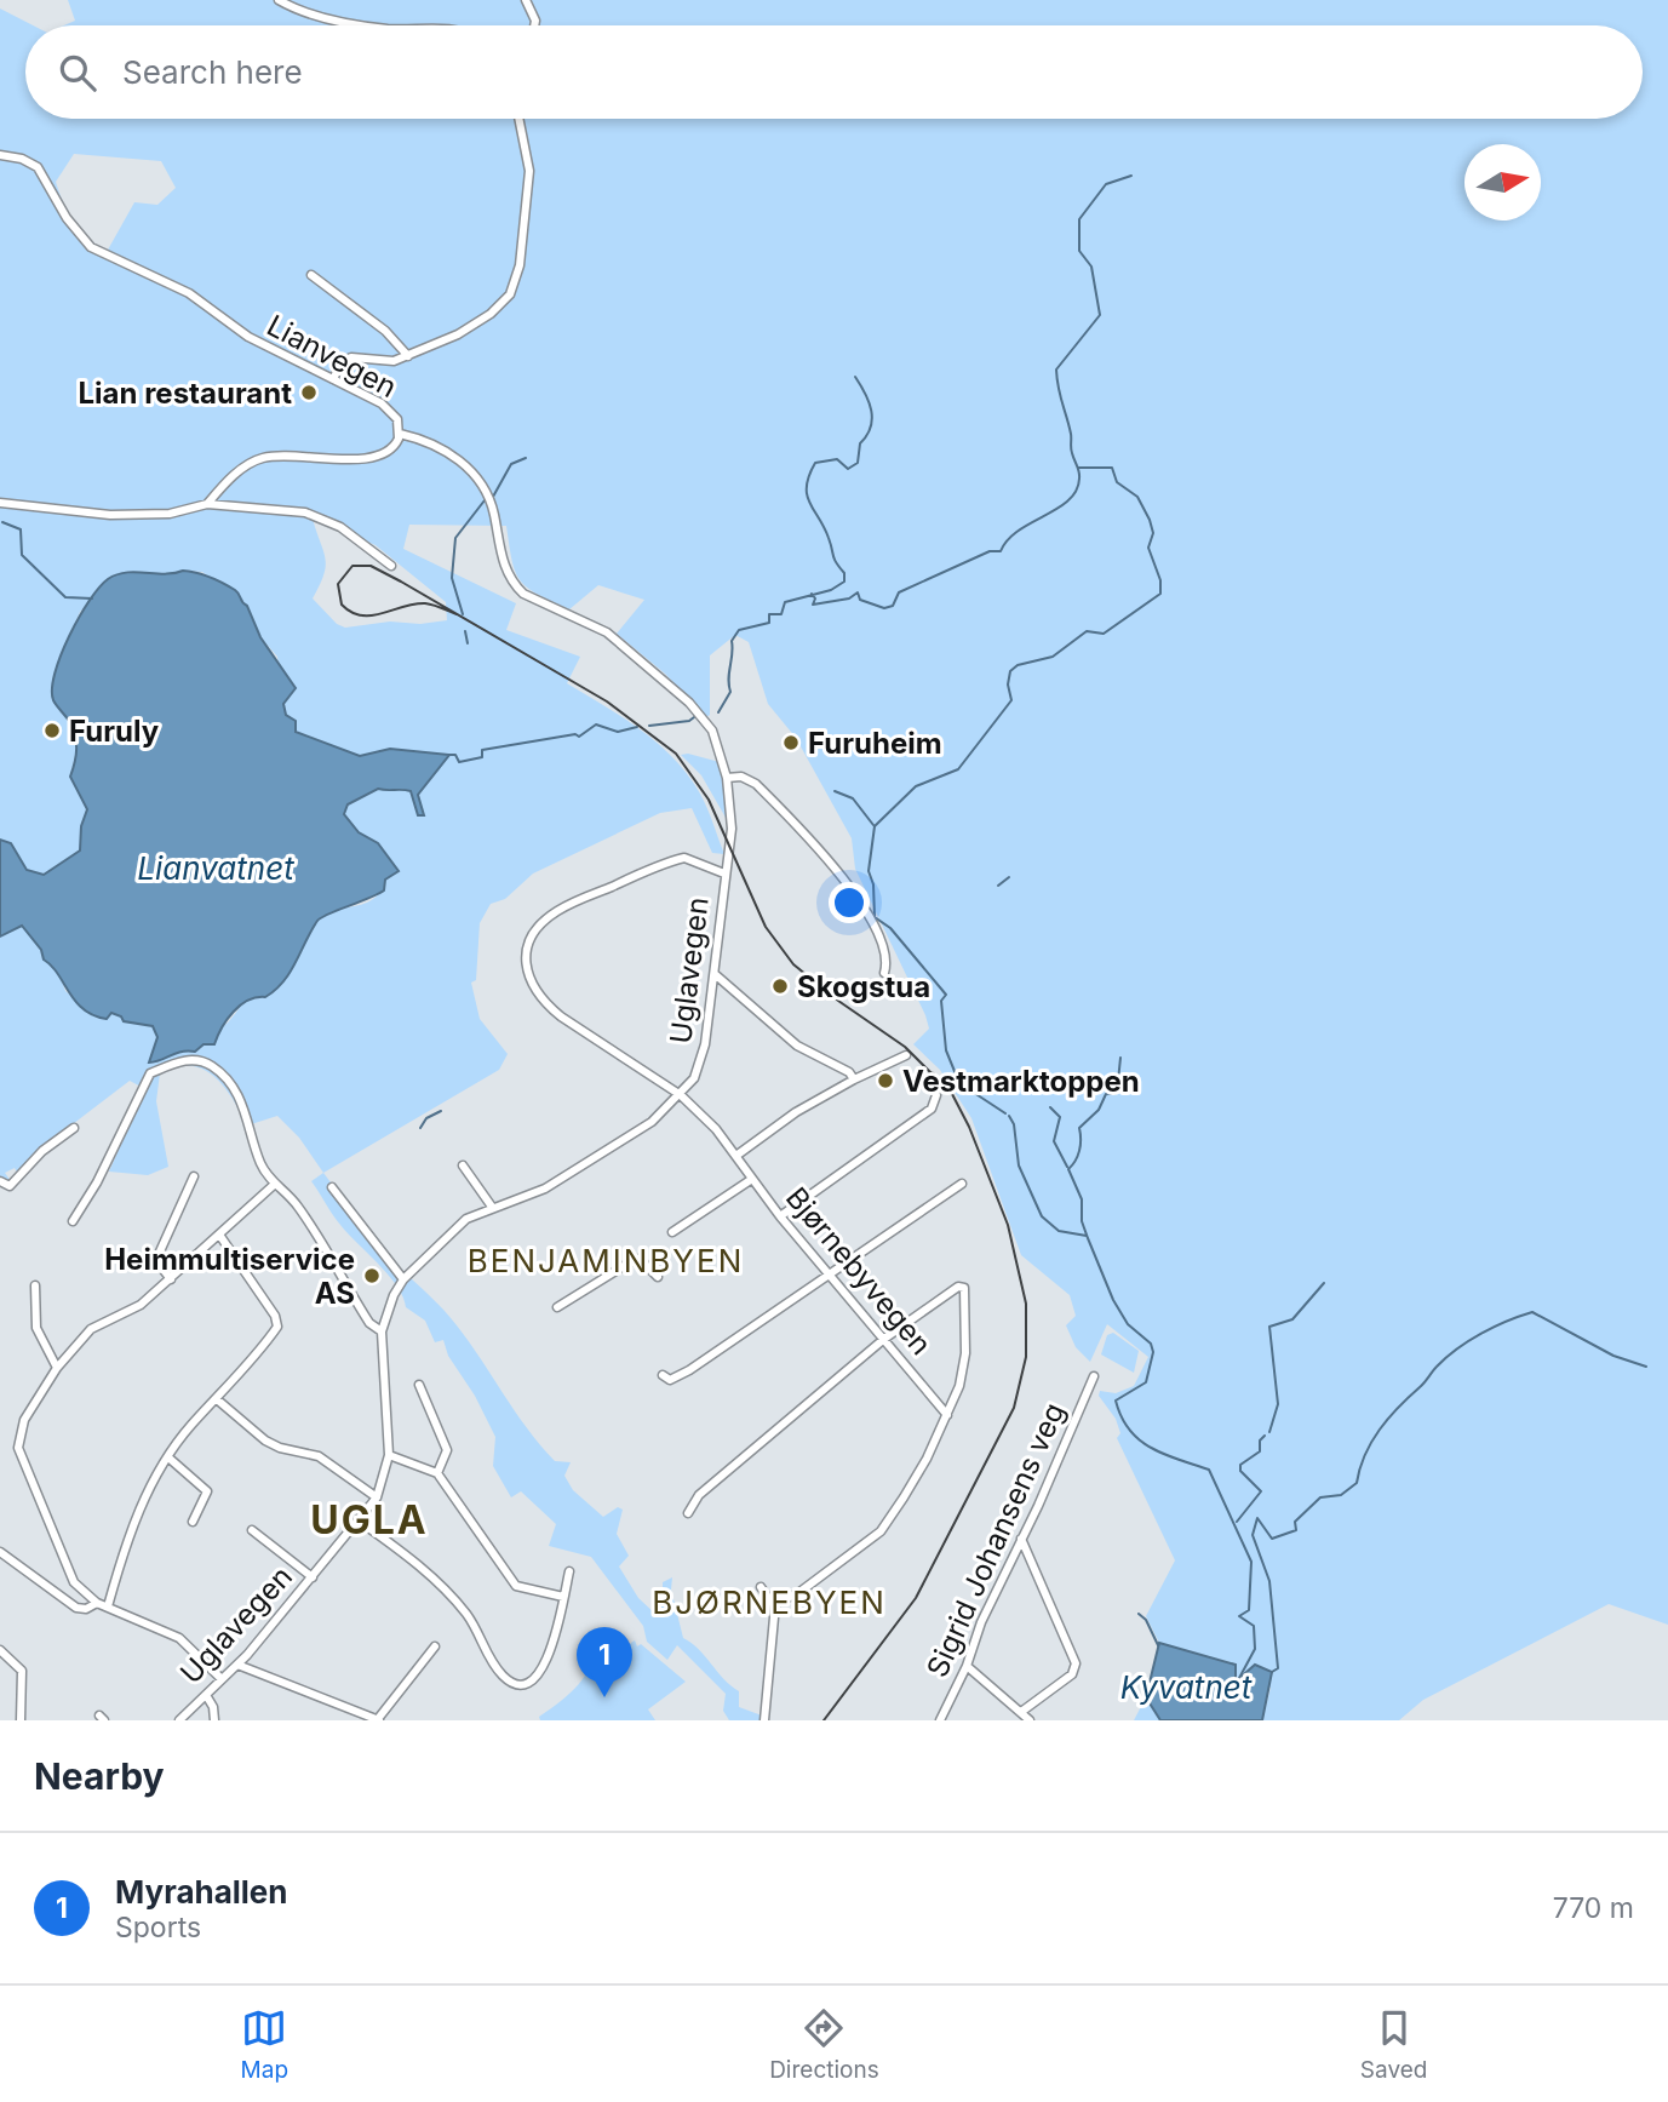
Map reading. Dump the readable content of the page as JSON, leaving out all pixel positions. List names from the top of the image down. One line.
{"streets":{"street":["Lianvegen","Uglavegen","Bjørnebyvegen","Sigrid Johansens veg"]},"crossings":[["Lianvegen","Uglavegen"],["Uglavegen","Bjørnebyvegen"]],"districts":["BENJAMINBYEN","UGLA","BJØRNEBYEN"],"water":["Lianvatnet","Kyvatnet"],"places":["Lian restaurant","Furuly","Furuheim","Skogstua","Vestmarktoppen","Heimmultiservice AS"],"north":"right","page":{"search":"Search here","pins":"1","heading":"Nearby","list":[{"mark":"1","name":"Myrahallen","note":"Sports","value":"770 m"}],"nav":["Map","Directions","Saved"]}}
